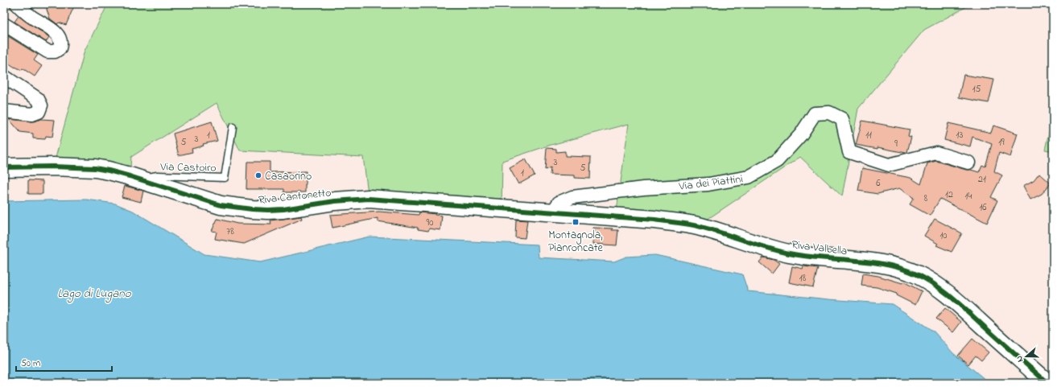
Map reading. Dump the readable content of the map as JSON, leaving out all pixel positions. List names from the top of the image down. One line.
{"streets":{"main road":["Riva Cantonetto","Riva Valbella"],"street":["Via dei Piattini"],"lane":["Via Castoiro"]},"crossings":[["Via Castoiro","Riva Cantonetto"],["Via dei Piattini","Riva Cantonetto"],["Via dei Piattini","Riva Valbella"],["Riva Cantonetto","Riva Valbella"]],"water":["Lago di Lugano"],"places":{"other":["Casaorino"],"transit":["Montagnola, Pianroncate"]},"house_numbers":["15","1","11","13","3","5","19","9","3","5","1","21","6","12","14","8","16","90","78","10","18"],"scale_bar":"50 m","north":"left"}
